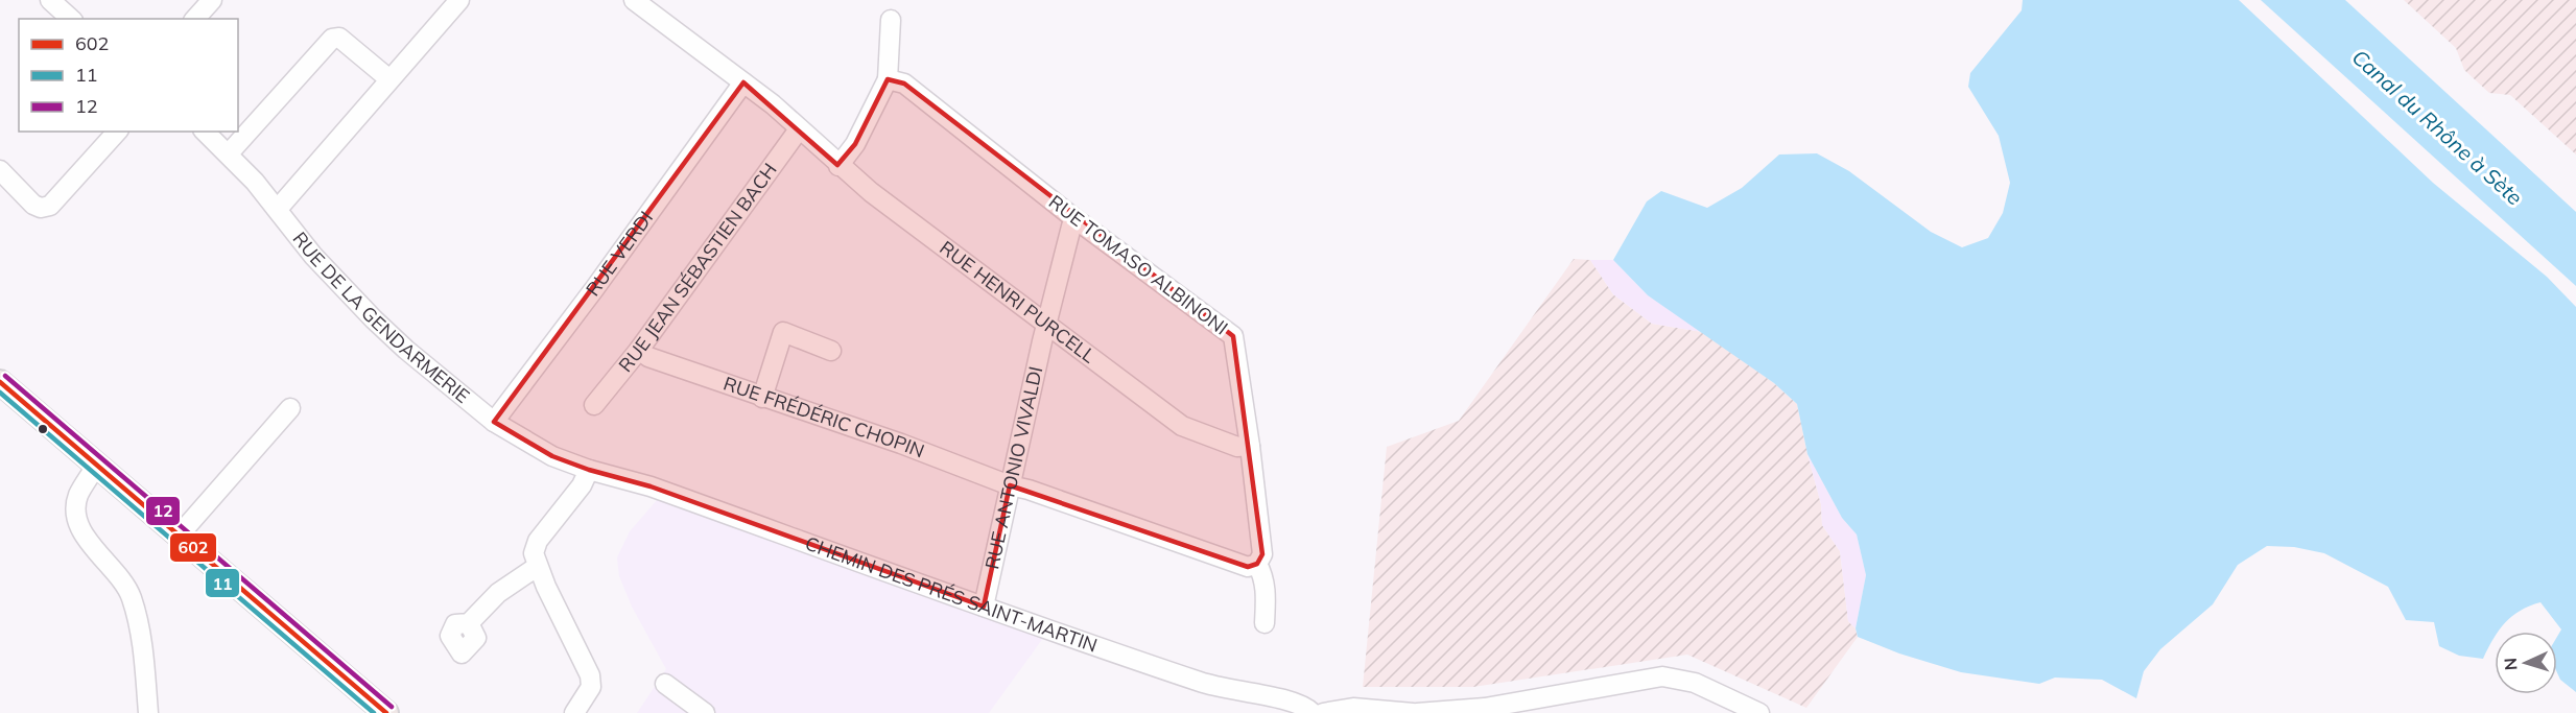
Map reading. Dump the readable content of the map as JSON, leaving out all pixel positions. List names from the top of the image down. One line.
{"streets":{"street":["RUE VERDI","RUE TOMASO ALBINONI","RUE JEAN SÉBASTIEN BACH","RUE HENRI PURCELL","RUE DE LA GENDARMERIE","RUE FRÉDÉRIC CHOPIN","RUE ANTONIO VIVALDI","CHEMIN DES PRÉS SAINT-MARTIN"]},"crossings":[["RUE VERDI","RUE HENRI PURCELL"],["RUE VERDI","RUE DE LA GENDARMERIE"],["RUE TOMASO ALBINONI","RUE HENRI PURCELL"],["RUE TOMASO ALBINONI","RUE ANTONIO VIVALDI"],["RUE JEAN SÉBASTIEN BACH","RUE HENRI PURCELL"],["RUE JEAN SÉBASTIEN BACH","RUE FRÉDÉRIC CHOPIN"],["RUE HENRI PURCELL","RUE ANTONIO VIVALDI"],["RUE DE LA GENDARMERIE","CHEMIN DES PRÉS SAINT-MARTIN"],["RUE FRÉDÉRIC CHOPIN","RUE ANTONIO VIVALDI"],["RUE ANTONIO VIVALDI","CHEMIN DES PRÉS SAINT-MARTIN"]],"water":["Canal du Rhône à Sète"],"lines":["transit line 12","transit line 602","transit line 11"],"legend":["602","11","12"],"north":"left"}
